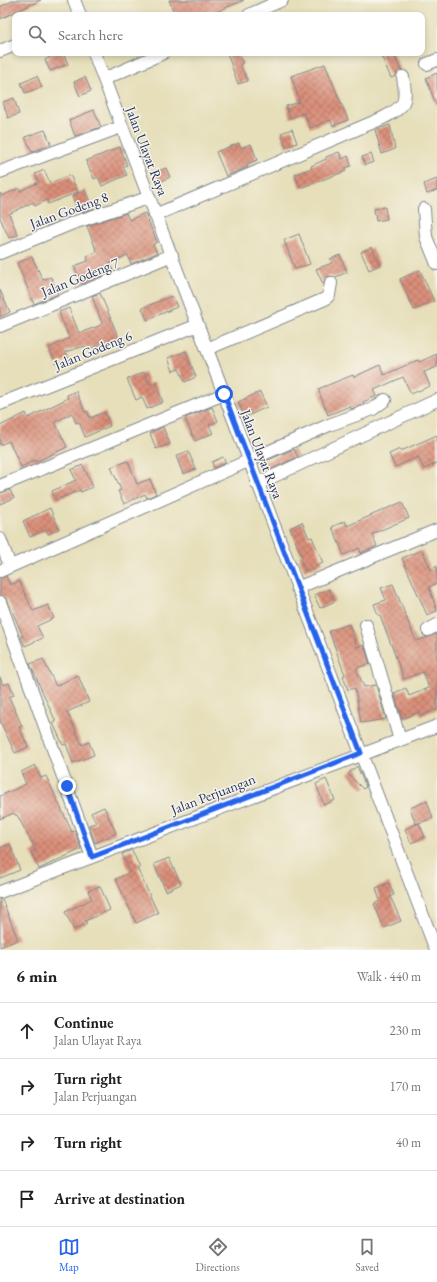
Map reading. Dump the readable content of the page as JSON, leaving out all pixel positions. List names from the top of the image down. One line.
{"streets":{"street":["Jalan Ulayat Raya","Jalan Godeng 8","Jalan Godeng 7","Jalan Godeng 6","Jalan Perjuangan"]},"crossings":[["Jalan Ulayat Raya","Jalan Godeng 8"],["Jalan Ulayat Raya","Jalan Godeng 7"],["Jalan Ulayat Raya","Jalan Godeng 6"],["Jalan Ulayat Raya","Jalan Perjuangan"]],"page":{"search":"Search here","heading":["6 min","Walk · 440 m"],"list":[["Continue","Jalan Ulayat Raya","230 m"],["Turn right","Jalan Perjuangan","170 m"],["Turn right","40 m"],"Arrive at destination"],"nav":["Map","Directions","Saved"]}}
